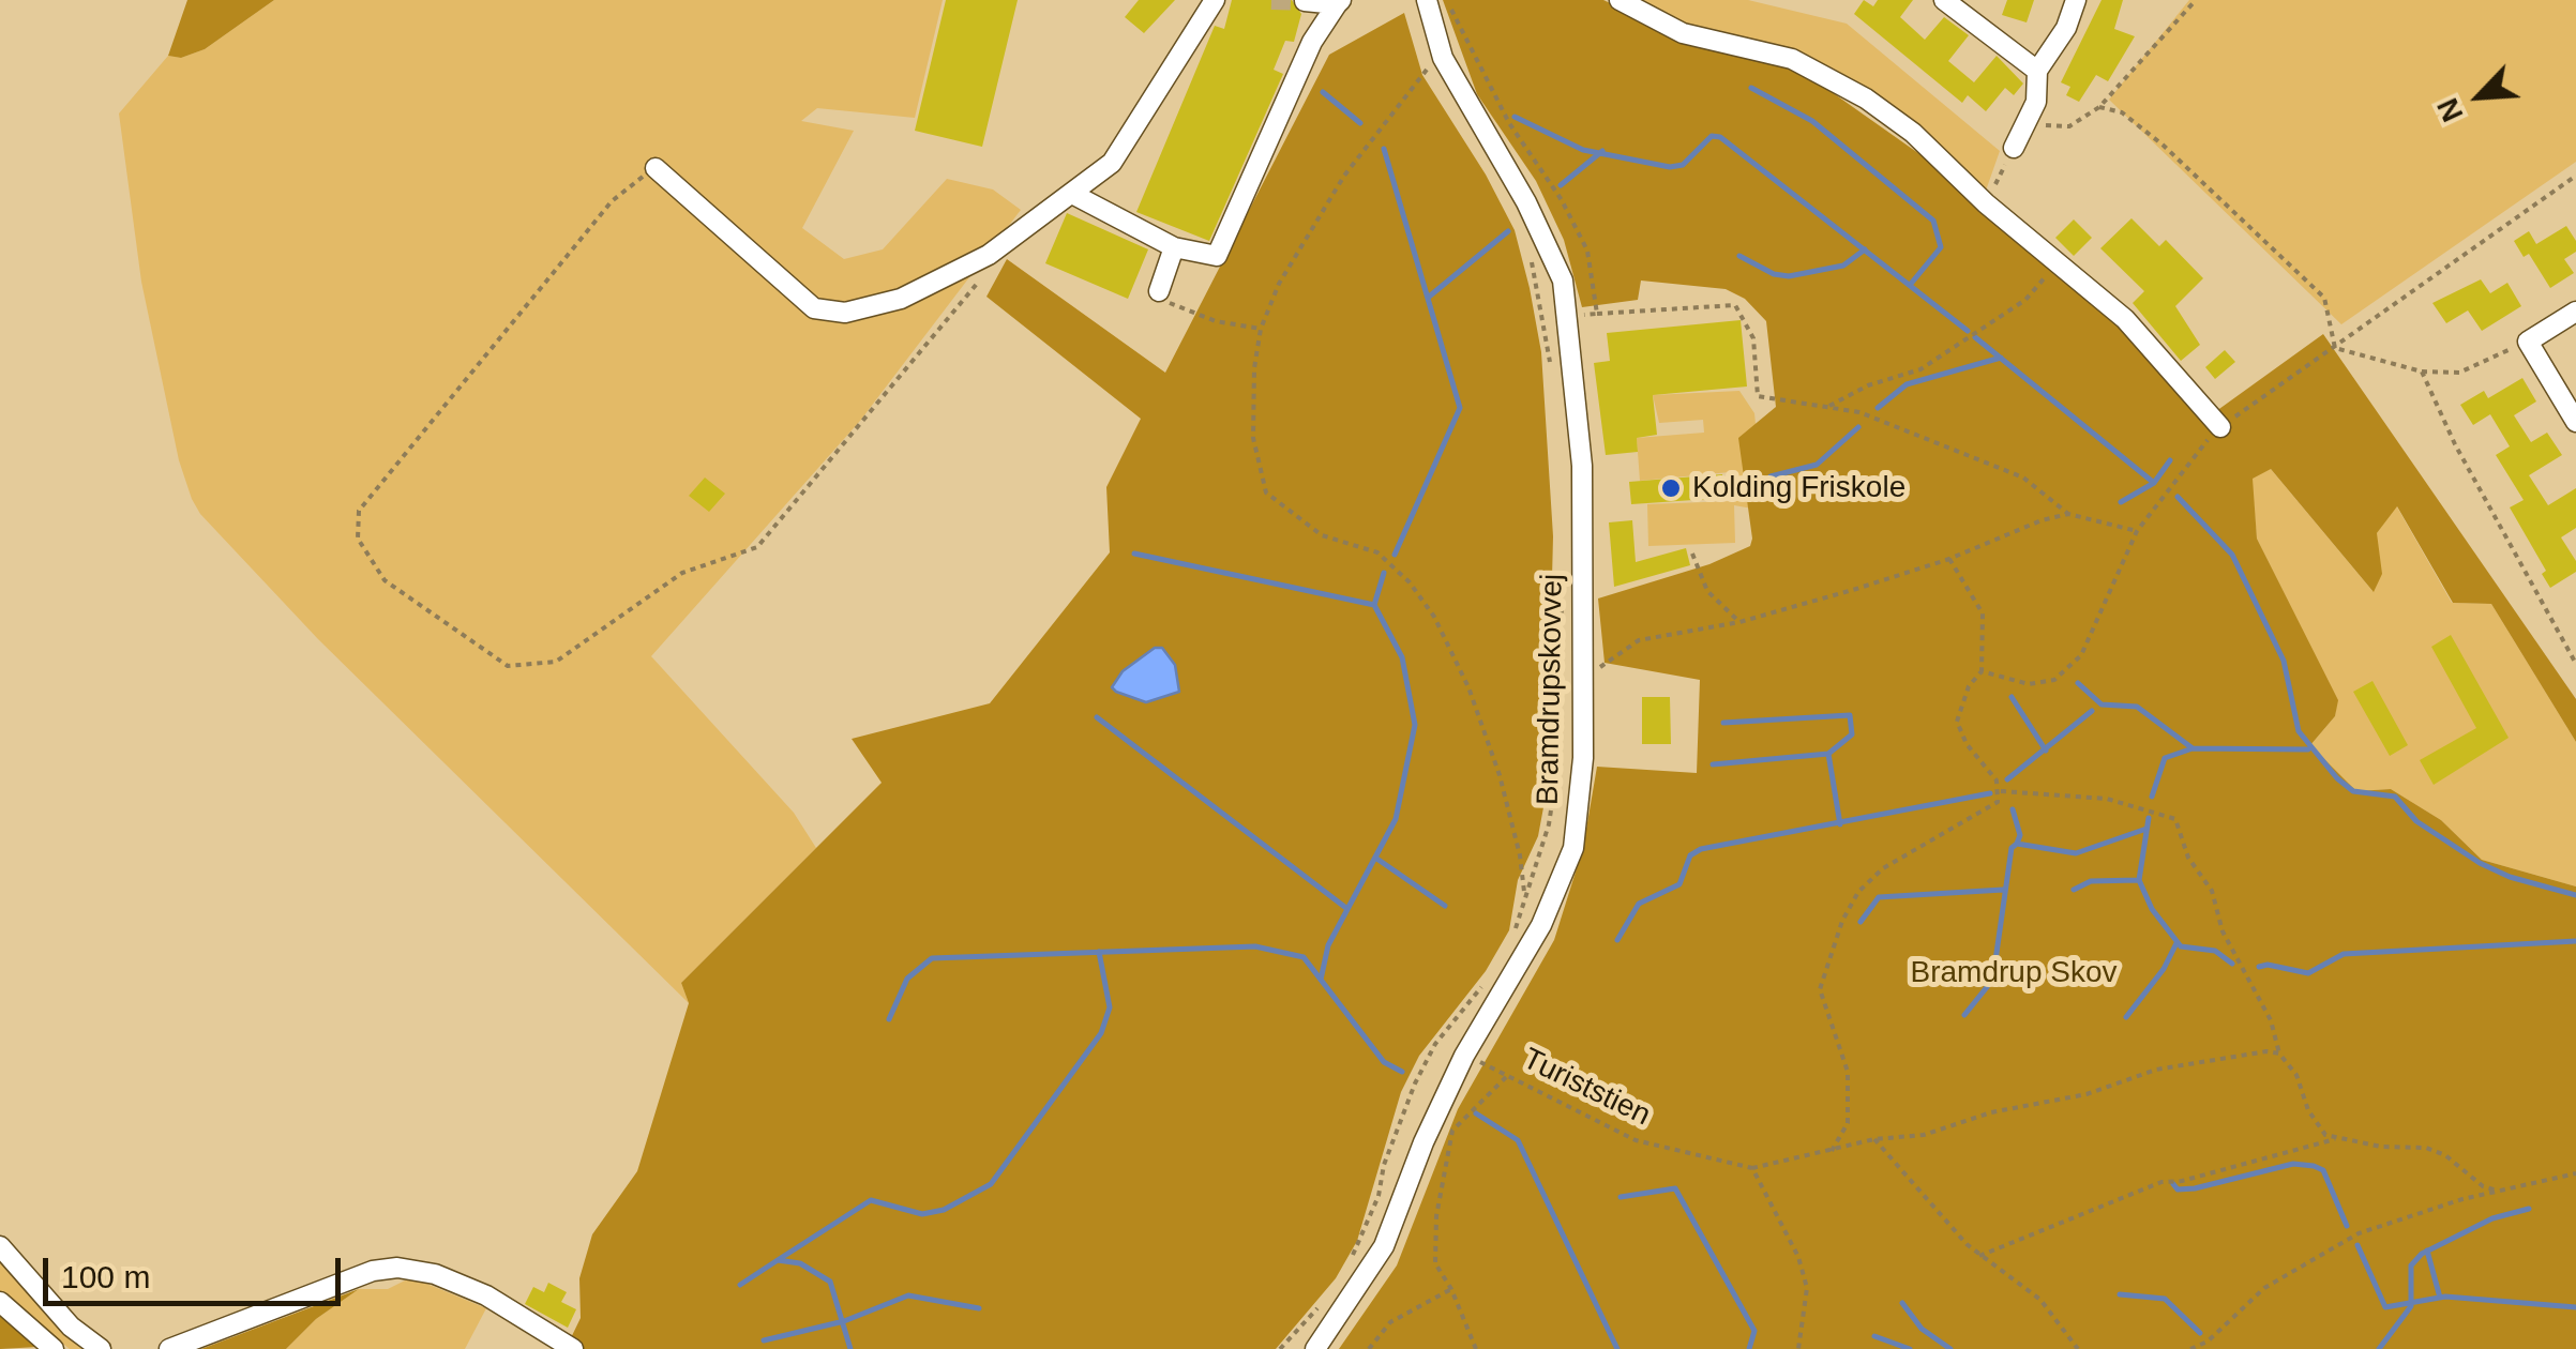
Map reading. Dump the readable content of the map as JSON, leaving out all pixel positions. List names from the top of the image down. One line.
{"streets":{"street":["Bramdrupskovvej"],"path":["Turiststien"]},"crossings":[["Bramdrupskovvej","Turiststien"]],"parks":["Bramdrup Skov"],"places":["Kolding Friskole"],"scale_bar":"100 m","north":"bottom left"}
